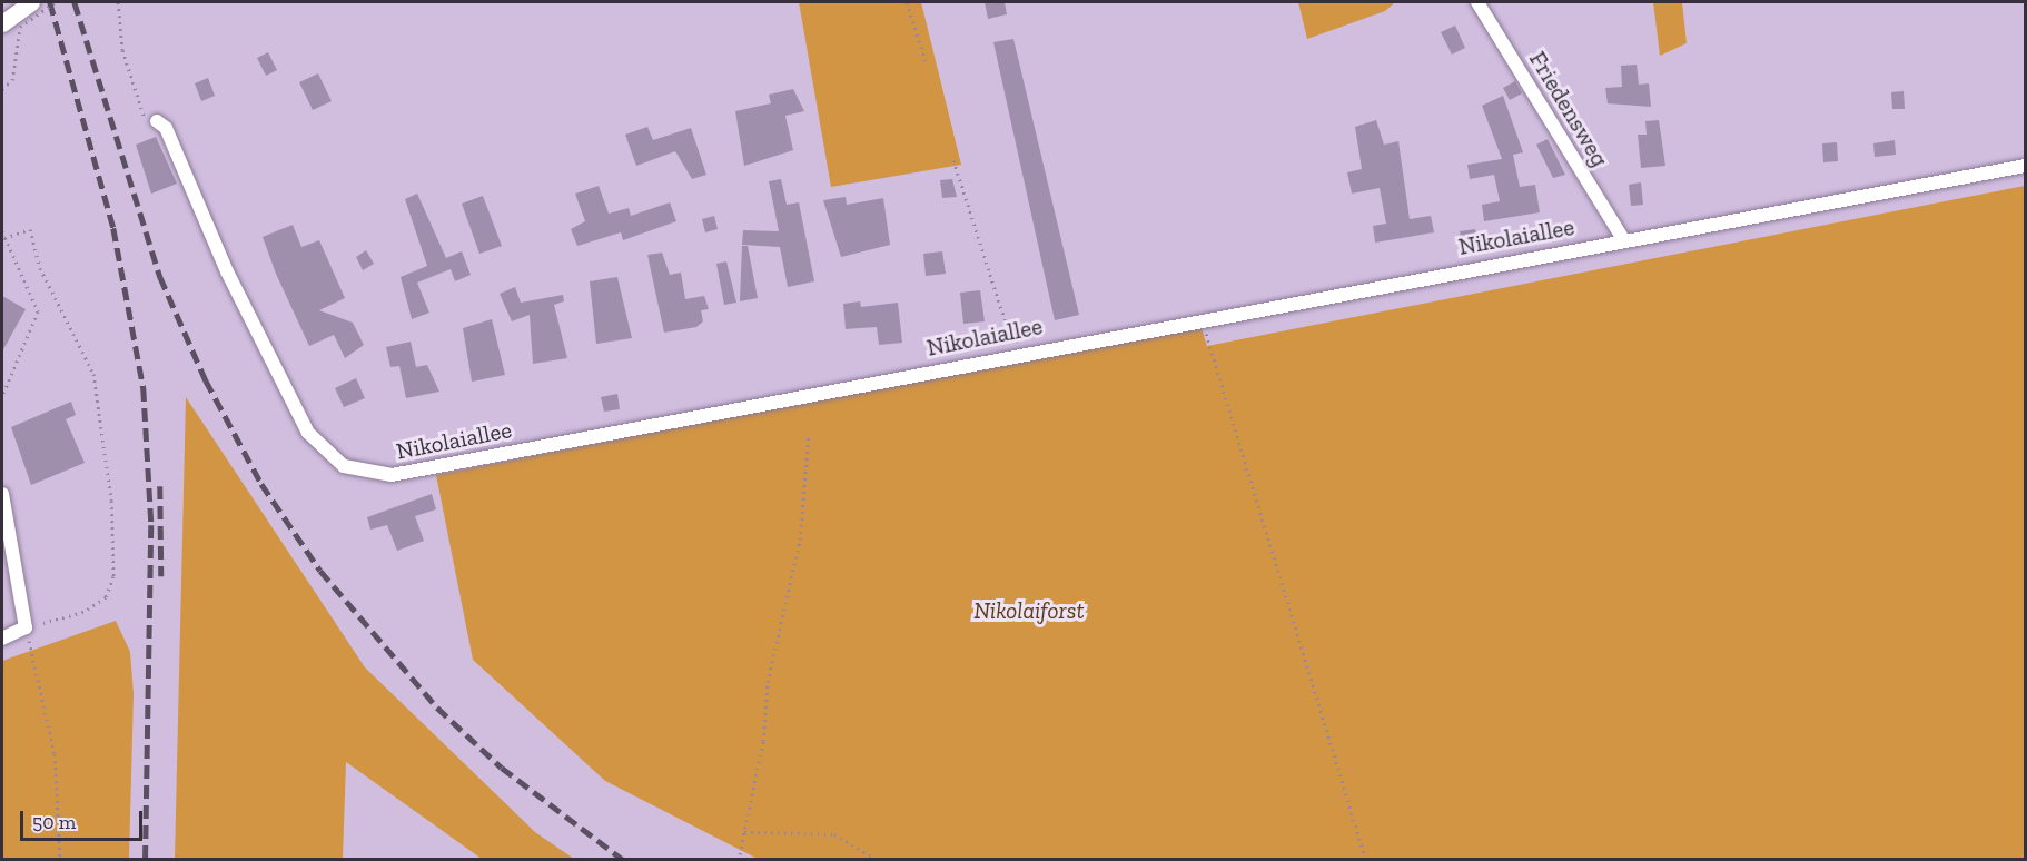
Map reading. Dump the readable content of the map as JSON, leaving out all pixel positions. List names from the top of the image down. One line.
{"streets":{"street":["Friedensweg","Nikolaiallee"]},"crossings":[["Friedensweg","Nikolaiallee"]],"parks":["Nikolaiforst"],"scale_bar":"50 m"}
